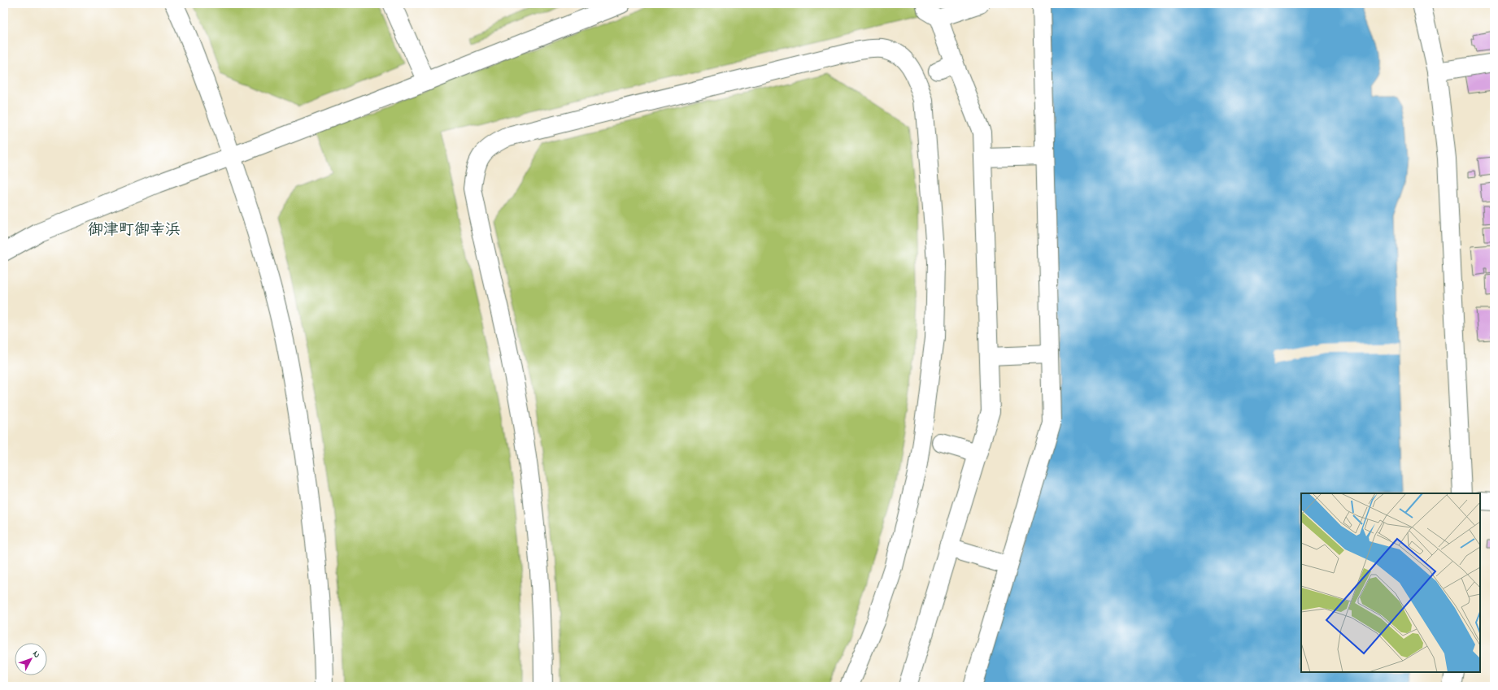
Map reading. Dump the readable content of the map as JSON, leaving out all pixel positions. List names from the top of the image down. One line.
{"districts":["御津町御幸浜"],"north":"top right"}
